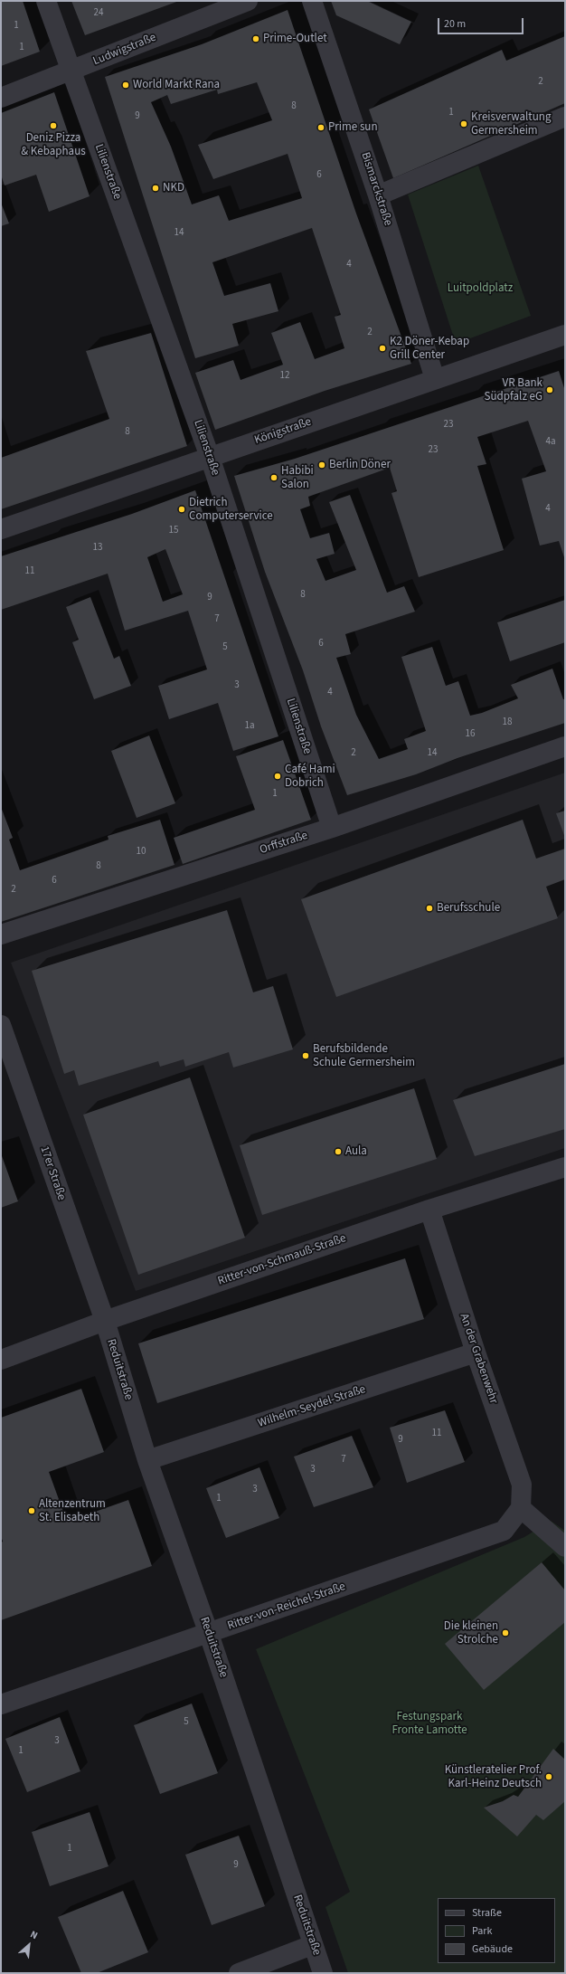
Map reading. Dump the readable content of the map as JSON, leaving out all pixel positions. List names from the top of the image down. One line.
{"streets":{"street":["Ludwigstraße","Lilienstraße","Bismarckstraße","Königstraße","Orffstraße","17er Straße","Ritter-von-Schmauß-Straße","An der Grabenwehr","Reduitstraße","Wilhelm-Seydel-Straße","Ritter-von-Reichel-Straße"]},"crossings":[["Ludwigstraße","Lilienstraße"],["Lilienstraße","Königstraße"],["Lilienstraße","Orffstraße"],["Bismarckstraße","Königstraße"],["17er Straße","Ritter-von-Schmauß-Straße"],["17er Straße","Reduitstraße"],["Ritter-von-Schmauß-Straße","An der Grabenwehr"],["Ritter-von-Schmauß-Straße","Reduitstraße"],["An der Grabenwehr","Wilhelm-Seydel-Straße"],["An der Grabenwehr","Ritter-von-Reichel-Straße"],["Reduitstraße","Wilhelm-Seydel-Straße"],["Reduitstraße","Ritter-von-Reichel-Straße"]],"parks":["Luitpoldplatz","Festungspark Fronte Lamotte"],"places":["Prime-Outlet","World Markt Rana","Kreisverwaltung Germersheim","Deniz Pizza & Kebaphaus","Prime sun","NKD","K2 Döner-Kebap Grill Center","VR Bank Südpfalz eG","Berlin Döner","Habibi Salon","Dietrich Computerservice","Café Hami Dobrich","Berufsschule","Berufsbildende Schule Germersheim","Aula","Altenzentrum St. Elisabeth","Die kleinen Strolche","Künstleratelier Prof. Karl-Heinz Deutsch"],"house_numbers":["24","1","1","2","8","1","9","6","14","4","2","12","23","8","4a","23","4","15","13","11","8","9","7","6","5","3","4","18","1a","16","2","14","1","10","8","6","2","11","9","7","3","3","1","5","3","1","1","9"],"legend":["Straße","Park","Gebäude"],"scale_bar":"20 m","north":"top right"}
